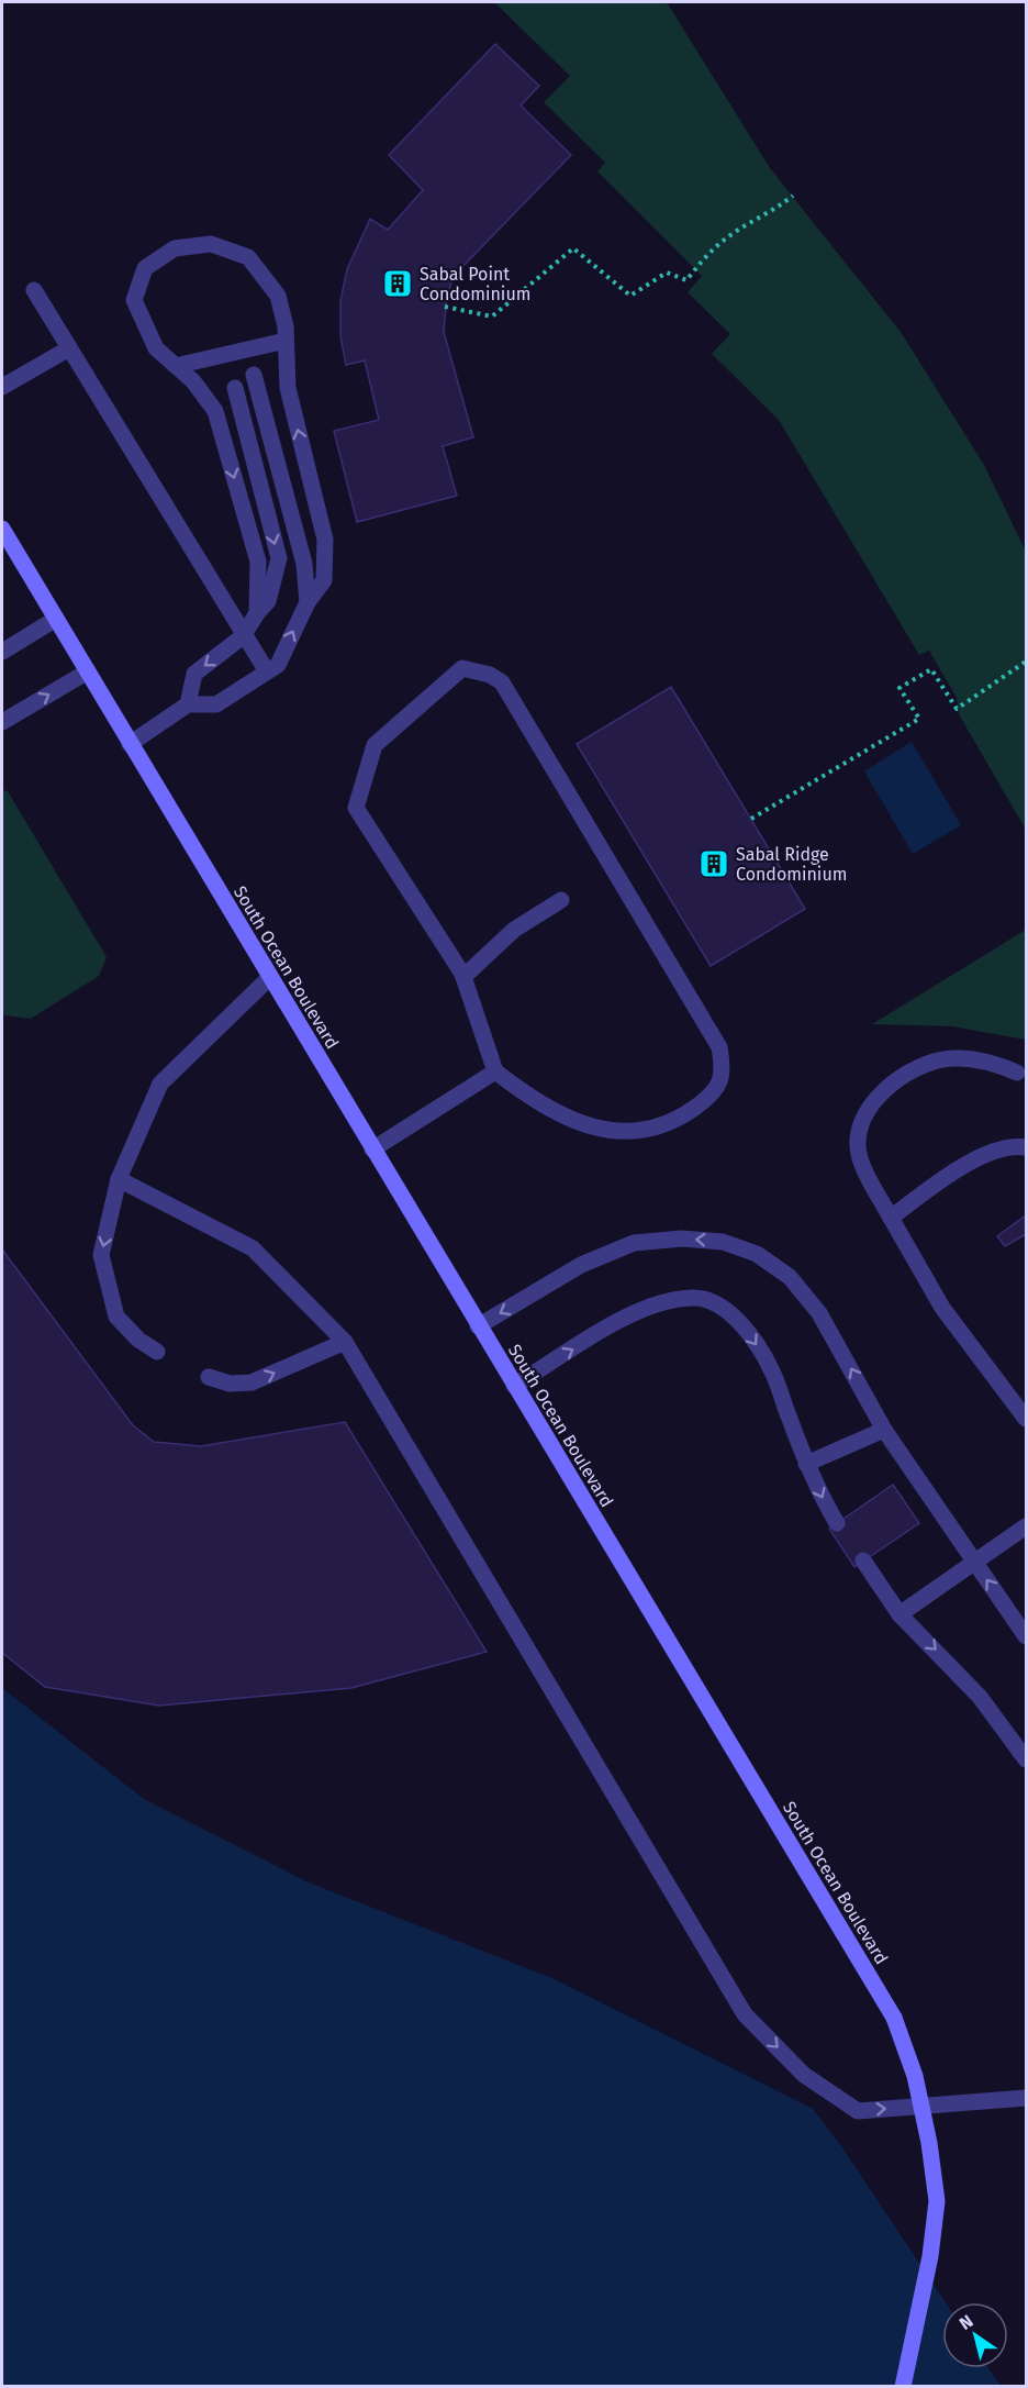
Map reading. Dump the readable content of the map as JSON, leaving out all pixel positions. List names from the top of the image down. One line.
{"streets":{"main road":["South Ocean Boulevard"]},"places":{"building":["Sabal Point Condominium","Sabal Ridge Condominium"]},"north":"top left"}
